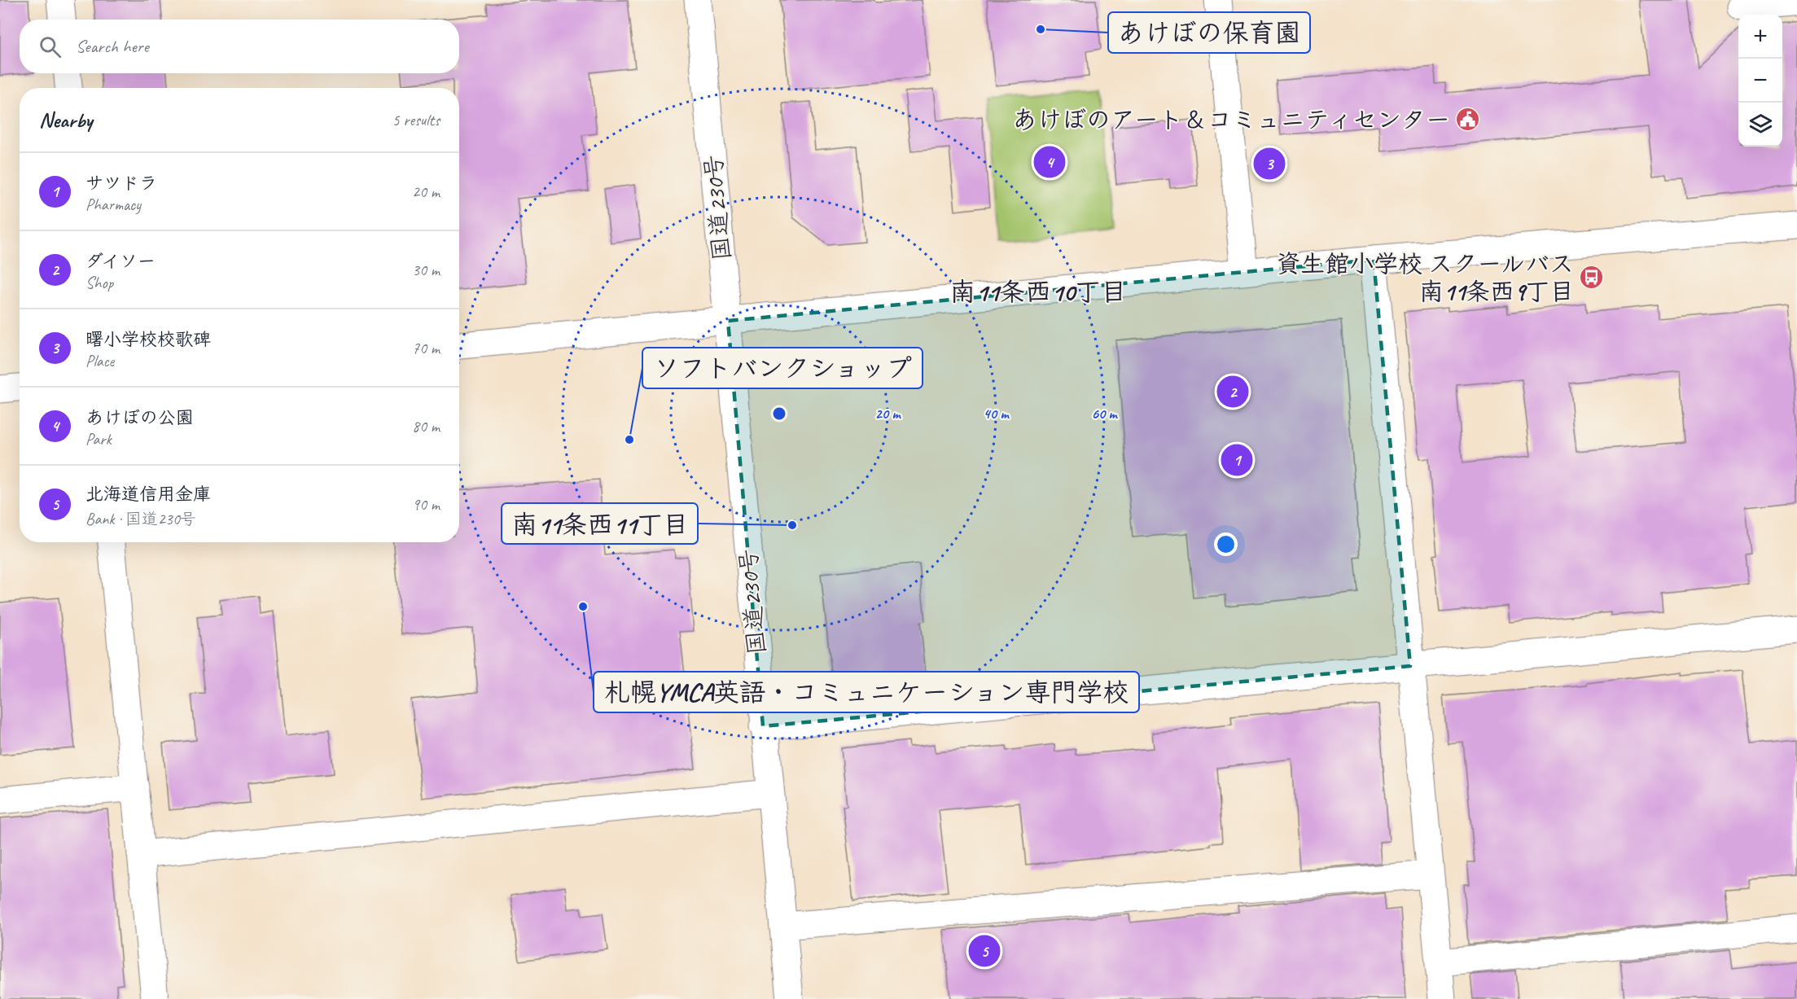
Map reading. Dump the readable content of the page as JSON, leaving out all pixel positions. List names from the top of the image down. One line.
{"streets":{"main road":["国道230号"]},"districts":["南11条西10丁目"],"places":{"other":["あけぼの保育園","ソフトバンクショップ","南11条西11丁目","札幌YMCA英語・コミュニケーション専門学校"],"public building":["あけぼのアート＆コミュニティセンター"],"bus stop":["資生館小学校 スクールバス 南11条西9丁目"]},"page":{"map_buttons":["+","−"],"search":"Search here","heading":["Nearby","5 results"],"pins":["4","3","2","1","5"],"list":[{"mark":"1","name":"サツドラ","note":"Pharmacy","value":"20 m"},{"mark":"2","name":"ダイソー","note":"Shop","value":"30 m"},{"mark":"3","name":"曙小学校校歌碑","note":"Place","value":"70 m"},{"mark":"4","name":"あけぼの公園","note":"Park","value":"80 m"},{"mark":"5","name":"北海道信用金庫","note":"Bank · 国道230号","value":"90 m"}]},"rings":["20 m","40 m","60 m"]}
